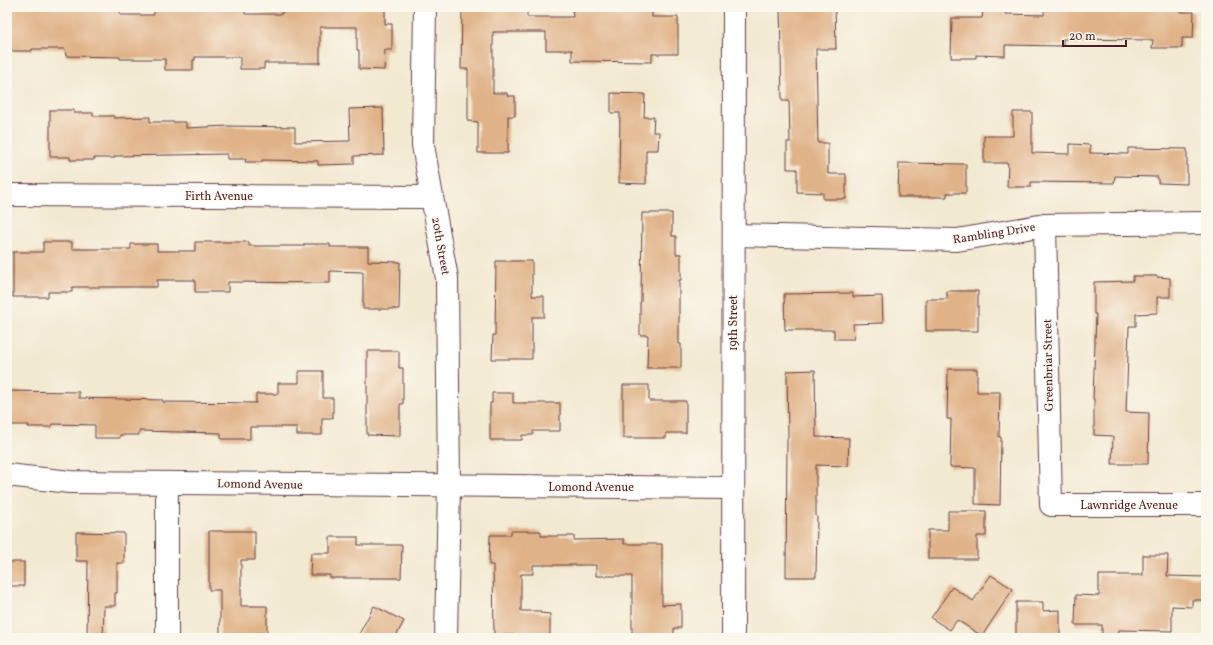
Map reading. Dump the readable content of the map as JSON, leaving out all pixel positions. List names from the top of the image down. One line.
{"streets":{"street":["Firth Avenue","Rambling Drive","20th Street","19th Street","Greenbriar Street","Lomond Avenue","Lawnridge Avenue"]},"crossings":[["Firth Avenue","20th Street"],["Rambling Drive","19th Street"],["Rambling Drive","Greenbriar Street"],["20th Street","Lomond Avenue"],["19th Street","Lomond Avenue"],["Greenbriar Street","Lawnridge Avenue"]],"scale_bar":"20 m"}
